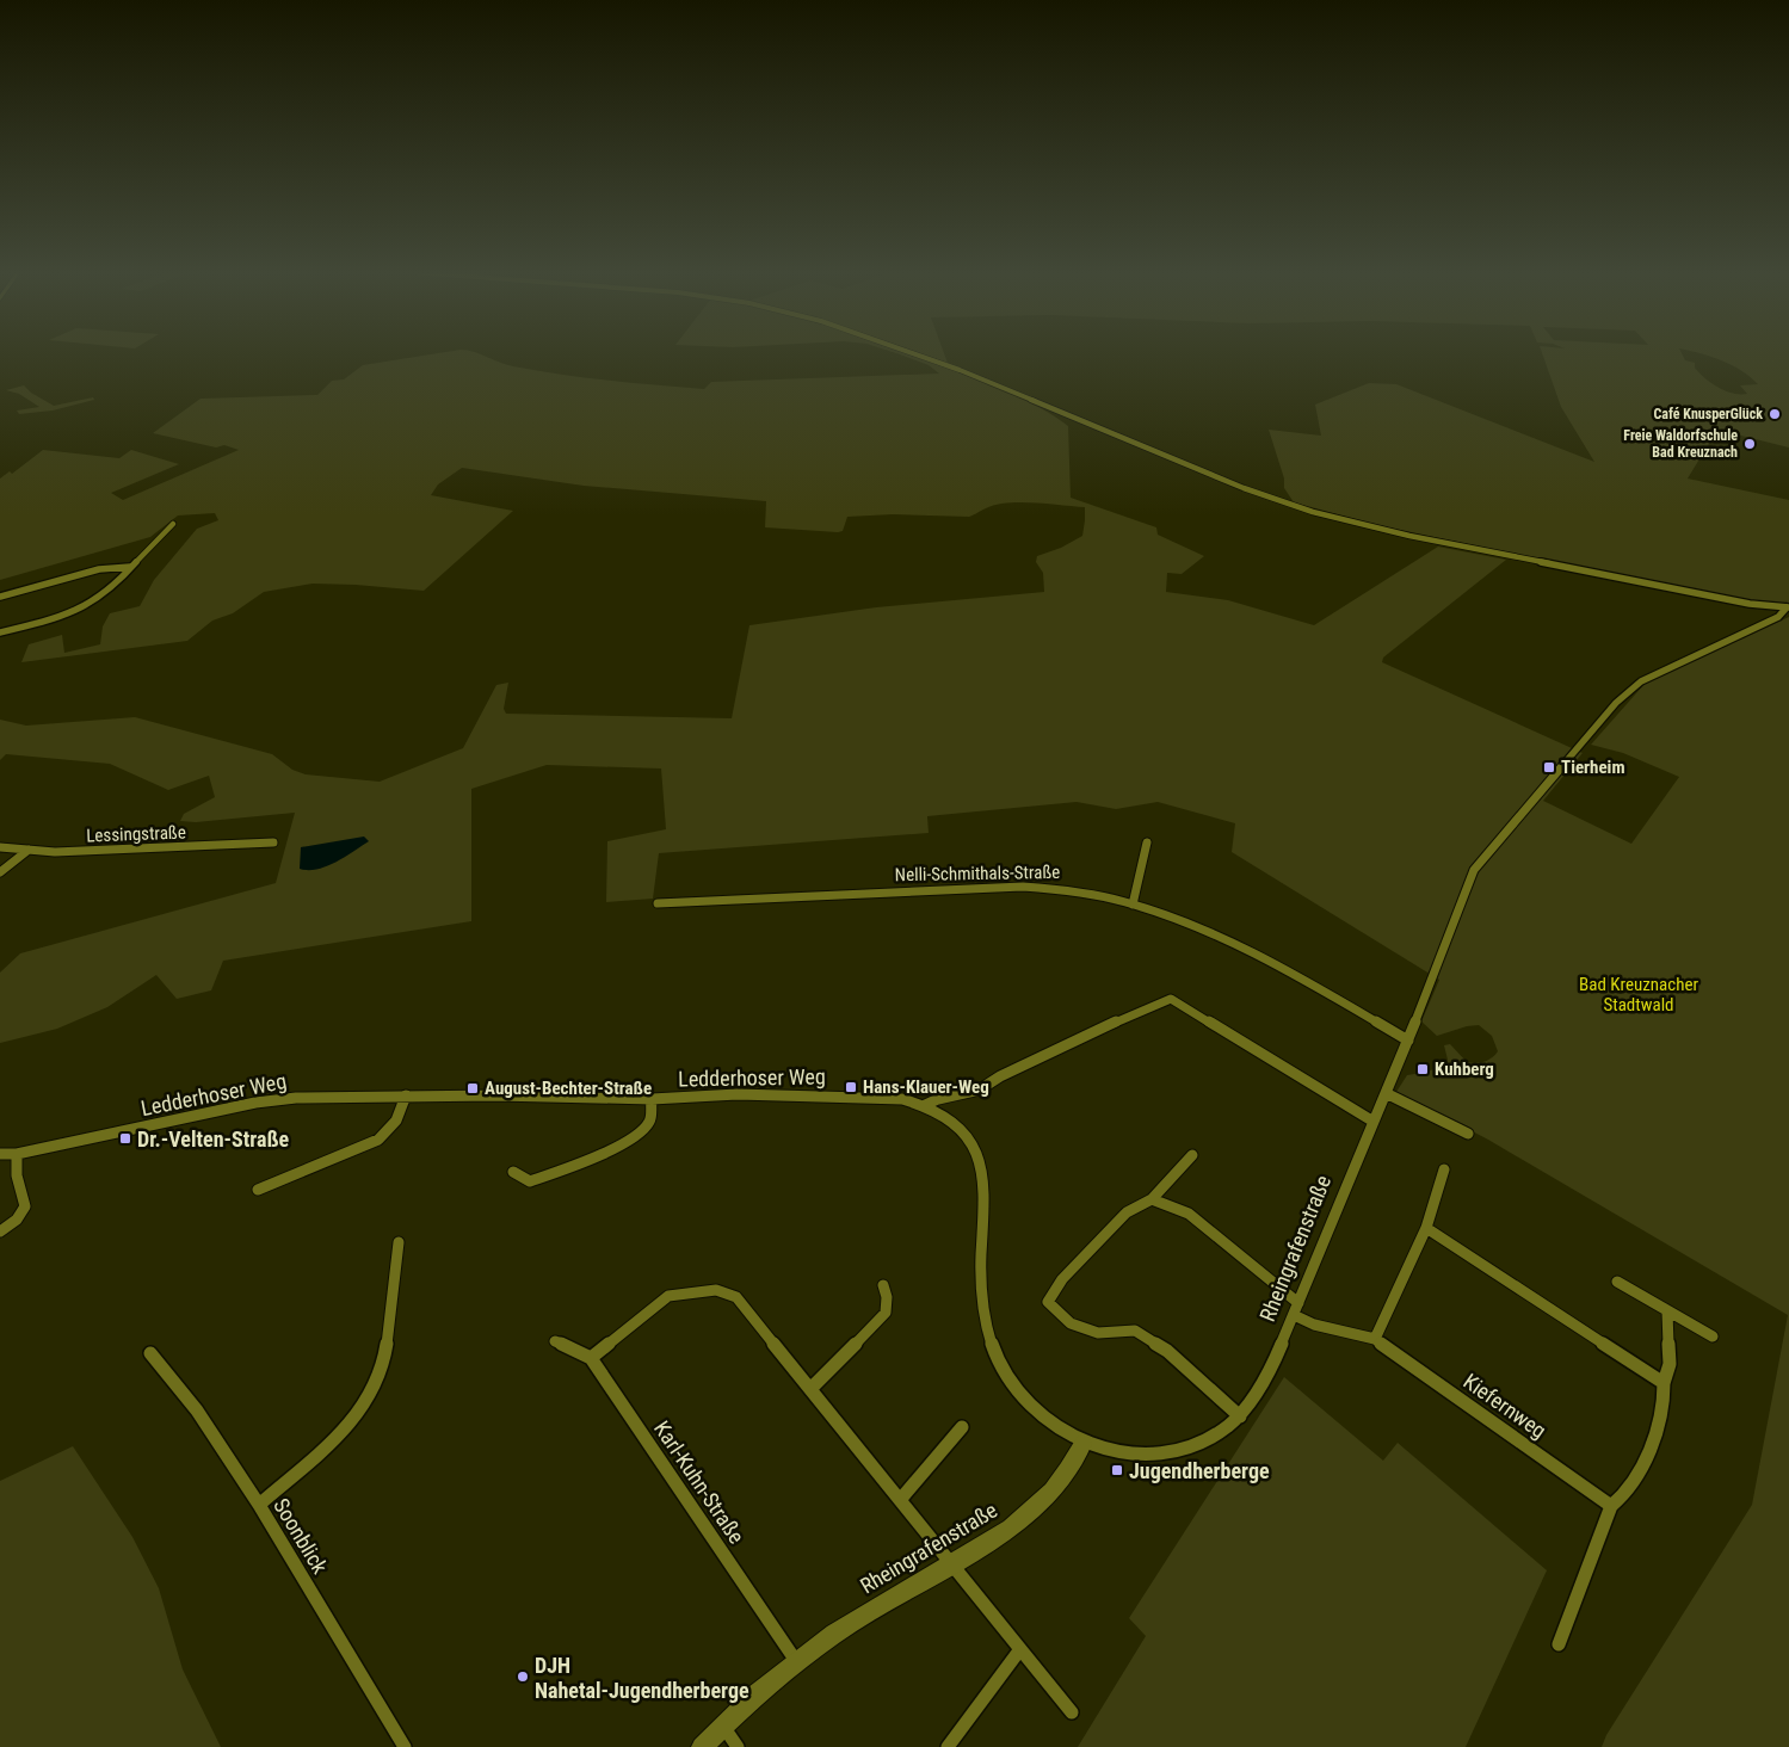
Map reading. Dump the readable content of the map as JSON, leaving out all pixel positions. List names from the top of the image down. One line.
{"streets":{"street":["Lessingstraße","Nelli-Schmithals-Straße","Ledderhoser Weg","Rheingrafenstraße","Kiefernweg","Karl-Kuhn-Straße","Soonblick"]},"crossings":[["Nelli-Schmithals-Straße","Rheingrafenstraße"],["Ledderhoser Weg","Rheingrafenstraße"],["Rheingrafenstraße","Kiefernweg"],["Rheingrafenstraße","Karl-Kuhn-Straße"]],"parks":["Bad Kreuznacher Stadtwald"],"places":{"other":["Café KnusperGlück","Freie Waldorfschule Bad Kreuznach","DJH Nahetal-Jugendherberge"],"transit":["Tierheim","Kuhberg","Hans-Klauer-Weg","August-Bechter-Straße","Dr.-Velten-Straße","Jugendherberge"]}}
